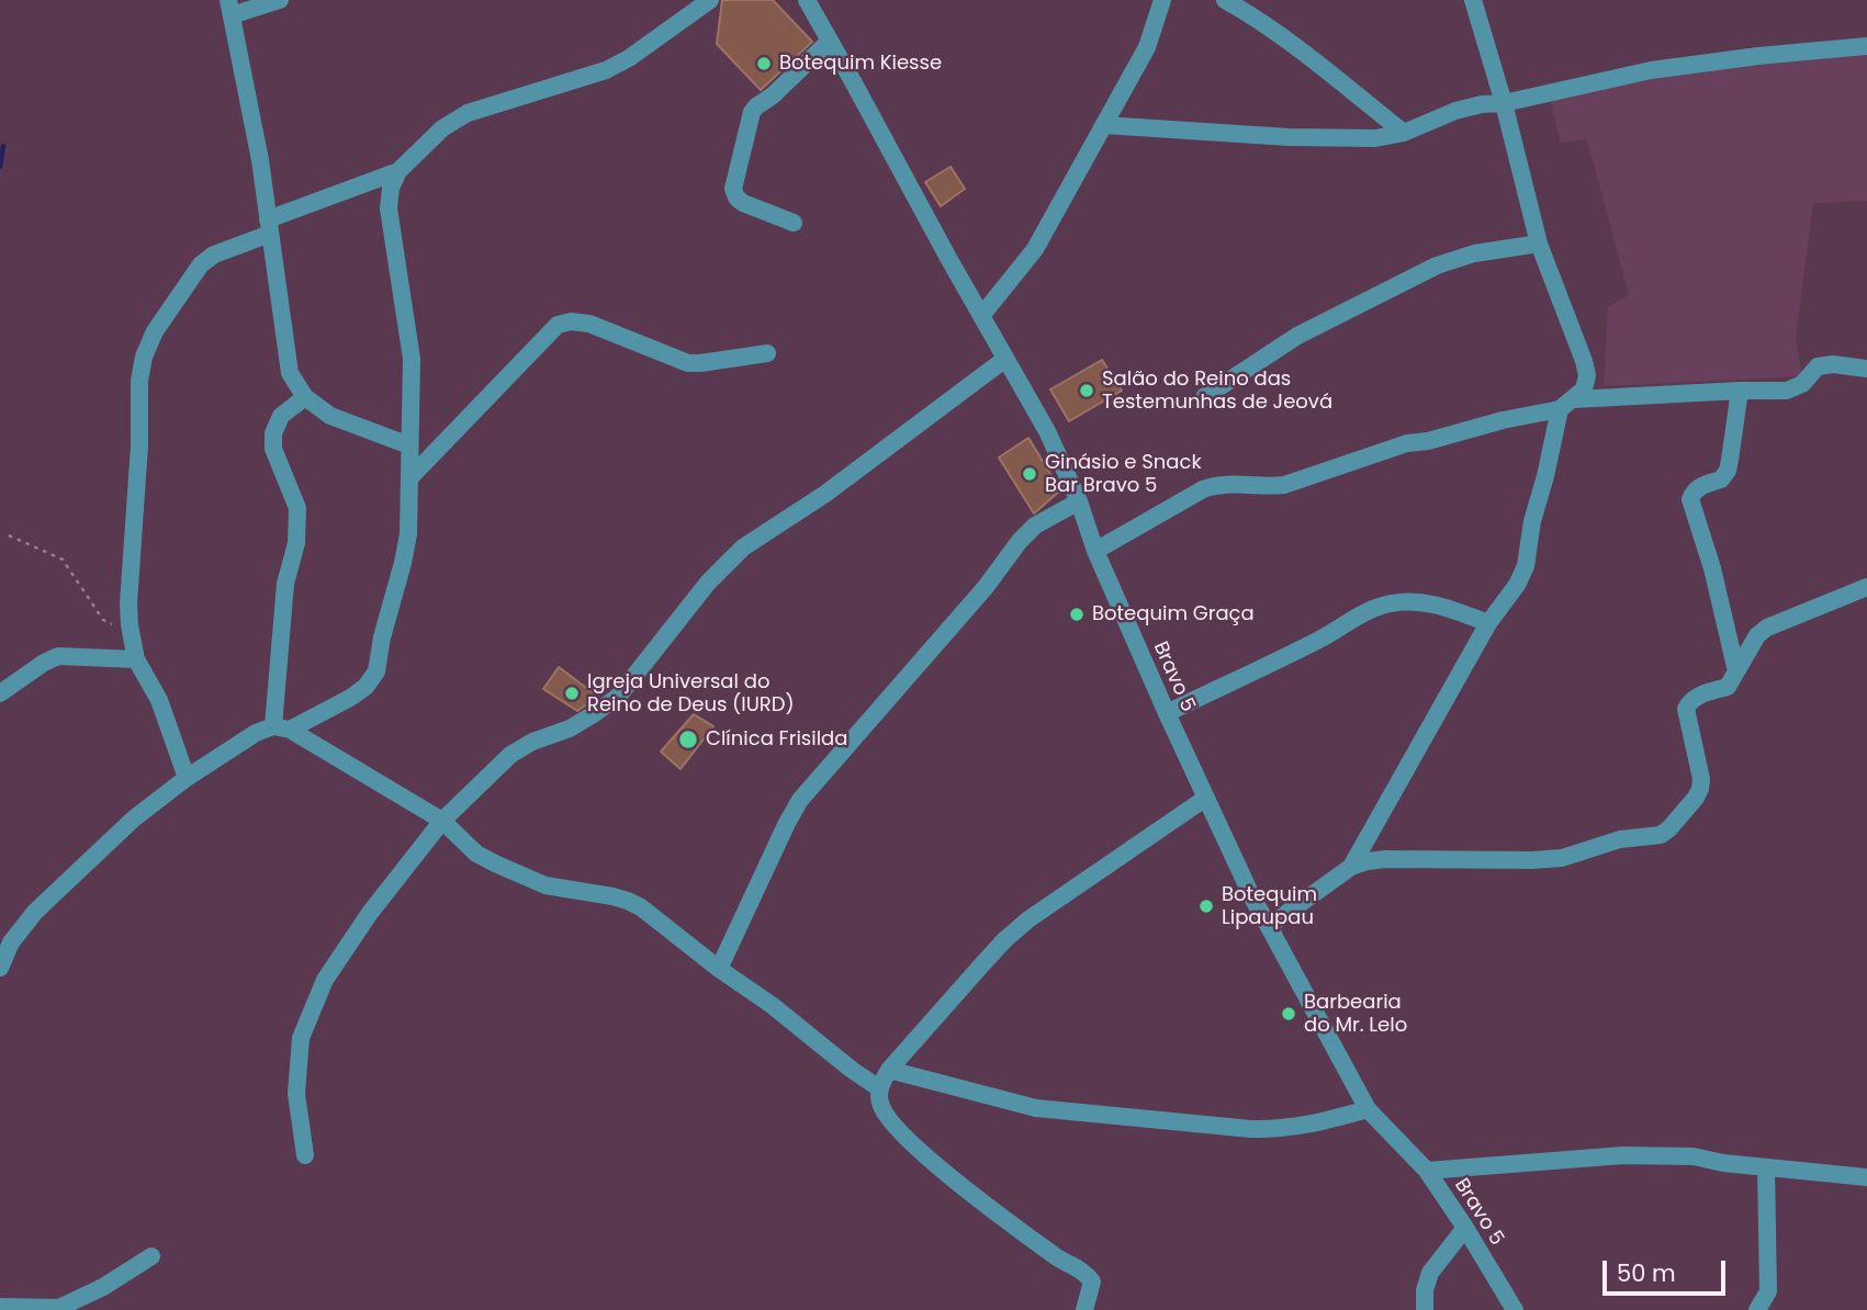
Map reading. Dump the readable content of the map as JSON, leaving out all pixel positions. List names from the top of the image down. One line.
{"streets":{"street":["Bravo 5"]},"places":["Botequim Kiesse","Salão do Reino das Testemunhas de Jeová","Ginásio e Snack Bar Bravo 5","Botequim Graça","Igreja Universal do Reino de Deus (IURD)","Clínica Frisilda","Botequim Lipaupau","Barbearia do Mr. Lelo"],"scale_bar":"50 m"}
